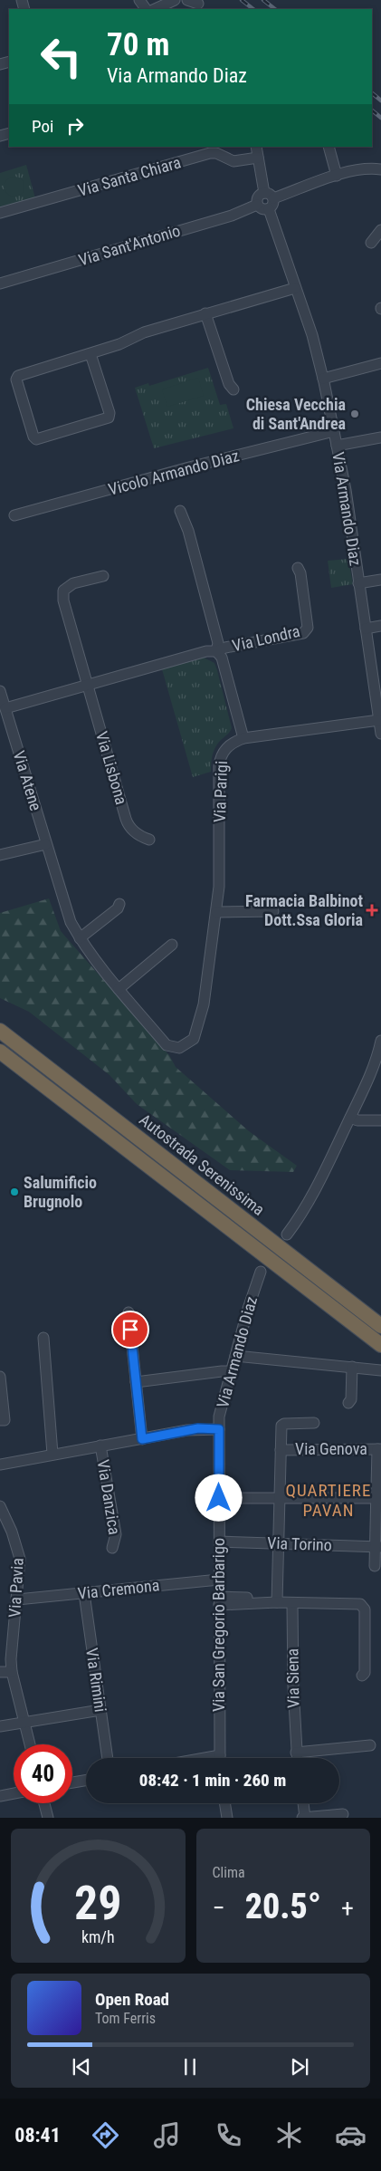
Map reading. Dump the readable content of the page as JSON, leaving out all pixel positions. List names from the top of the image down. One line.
{"streets":{"highway":["Autostrada Serenissima"],"street":["Via Santa Chiara","Via Sant'Antonio","Vicolo Armando Diaz","Via Armando Diaz","Via Londra","Via Lisbona","Via Atene","Via Parigi","Via Genova","Via Danzica","Via Torino","Via Pavia","Via Cremona","Via San Gregorio Barbarigo","Via Siena","Via Rimini"]},"crossings":[["Via Sant'Antonio","Via Armando Diaz"],["Vicolo Armando Diaz","Via Armando Diaz"],["Via Armando Diaz","Via Parigi"],["Via Armando Diaz","Via Danzica"],["Via Armando Diaz","Via San Gregorio Barbarigo"],["Via Londra","Via Parigi"],["Via Atene","Via Parigi"],["Via Genova","Via Torino"],["Via Torino","Via San Gregorio Barbarigo"],["Via Pavia","Via Cremona"],["Via Cremona","Via San Gregorio Barbarigo"],["Via Cremona","Via Rimini"]],"districts":["QUARTIERE PAVAN"],"places":{"other":["Chiesa Vecchia di Sant'Andrea","Salumificio Brugnolo"],"health":["Farmacia Balbinot Dott.Ssa Gloria"]},"page":{"turn":["70 m","Via Armando Diaz"],"then":"Poi","limit":"40","trip":"08:42 · 1 min · 260 m","tile":"Clima","heat":["−","20.5°","+"],"song":["Open Road","Tom Ferris"],"tabs":"08:41","gauge":["29","km/h"]}}
